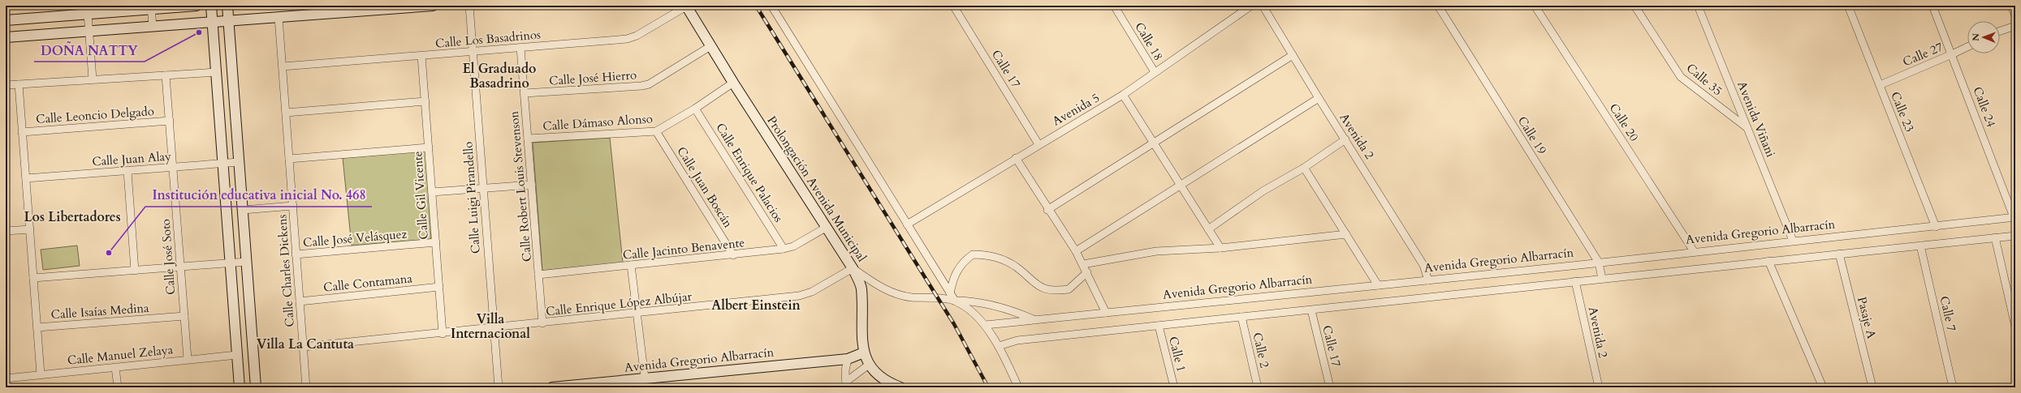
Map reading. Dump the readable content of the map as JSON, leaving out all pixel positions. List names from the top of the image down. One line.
{"streets":{"street":["Calle Los Basadrinos","Calle 18","Calle 27","Calle 17","Calle José Hierro","Calle 35","Calle 24","Avenida 5","Calle 23","Calle Leoncio Delgado","Avenida Viñani","Calle Dámaso Alonso","Calle 20","Calle 19","Avenida 2","Calle Juan Alay","Calle Enrique Palacios","Calle Robert Louis Stevenson","Calle Juan Boscán","Prolongación Avenida Municipal","Calle Gil Vicente","Calle Luigi Pirandello","Avenida Gregorio Albarracín","Calle José Velásquez","Calle Jacinto Benavente","Calle José Soto","Calle Charles Dickens","Calle Contamana","Calle Enrique López Albújar","Calle Isaías Medina","Calle 7","Pasaje A","Calle 2","Calle 1","Calle Manuel Zelaya"]},"crossings":[["Calle Los Basadrinos","Calle Robert Louis Stevenson"],["Calle Los Basadrinos","Prolongación Avenida Municipal"],["Calle Los Basadrinos","Calle Gil Vicente"],["Calle Los Basadrinos","Calle Luigi Pirandello"],["Calle Los Basadrinos","Calle Charles Dickens"],["Calle 18","Avenida 5"],["Calle 27","Calle 24"],["Calle 27","Calle 23"],["Calle 17","Avenida 5"],["Calle José Hierro","Calle Robert Louis Stevenson"],["Calle José Hierro","Prolongación Avenida Municipal"],["Calle 35","Avenida Viñani"],["Calle 24","Avenida Gregorio Albarracín"],["Calle 23","Avenida Gregorio Albarracín"],["Calle Leoncio Delgado","Calle José Soto"],["Avenida Viñani","Avenida Gregorio Albarracín"],["Calle Dámaso Alonso","Calle Enrique Palacios"],["Calle Dámaso Alonso","Calle Robert Louis Stevenson"],["Calle Dámaso Alonso","Calle Juan Boscán"],["Calle Dámaso Alonso","Prolongación Avenida Municipal"],["Calle 20","Avenida Gregorio Albarracín"],["Calle 19","Avenida Gregorio Albarracín"],["Avenida 2","Avenida Gregorio Albarracín"],["Calle Juan Alay","Calle José Soto"],["Calle Enrique Palacios","Calle Jacinto Benavente"],["Calle Robert Louis Stevenson","Calle Jacinto Benavente"],["Calle Robert Louis Stevenson","Calle Enrique López Albújar"],["Calle Juan Boscán","Calle Jacinto Benavente"],["Prolongación Avenida Municipal","Avenida Gregorio Albarracín"],["Prolongación Avenida Municipal","Calle Jacinto Benavente"],["Prolongación Avenida Municipal","Calle Enrique López Albújar"],["Calle Gil Vicente","Calle José Velásquez"],["Calle Gil Vicente","Calle Contamana"],["Calle Gil Vicente","Calle Enrique López Albújar"],["Calle Luigi Pirandello","Calle Enrique López Albújar"],["Calle José Velásquez","Calle Charles Dickens"],["Calle José Soto","Calle Isaías Medina"],["Calle José Soto","Calle Manuel Zelaya"],["Calle Charles Dickens","Calle Contamana"],["Calle Charles Dickens","Calle Enrique López Albújar"]],"districts":["El Graduado Basadrino","Los Libertadores","Albert Einstein","Villa Internacional","Villa La Cantuta"],"places":["DOÑA NATTY","Institución educativa inicial No. 468"],"north":"left"}
